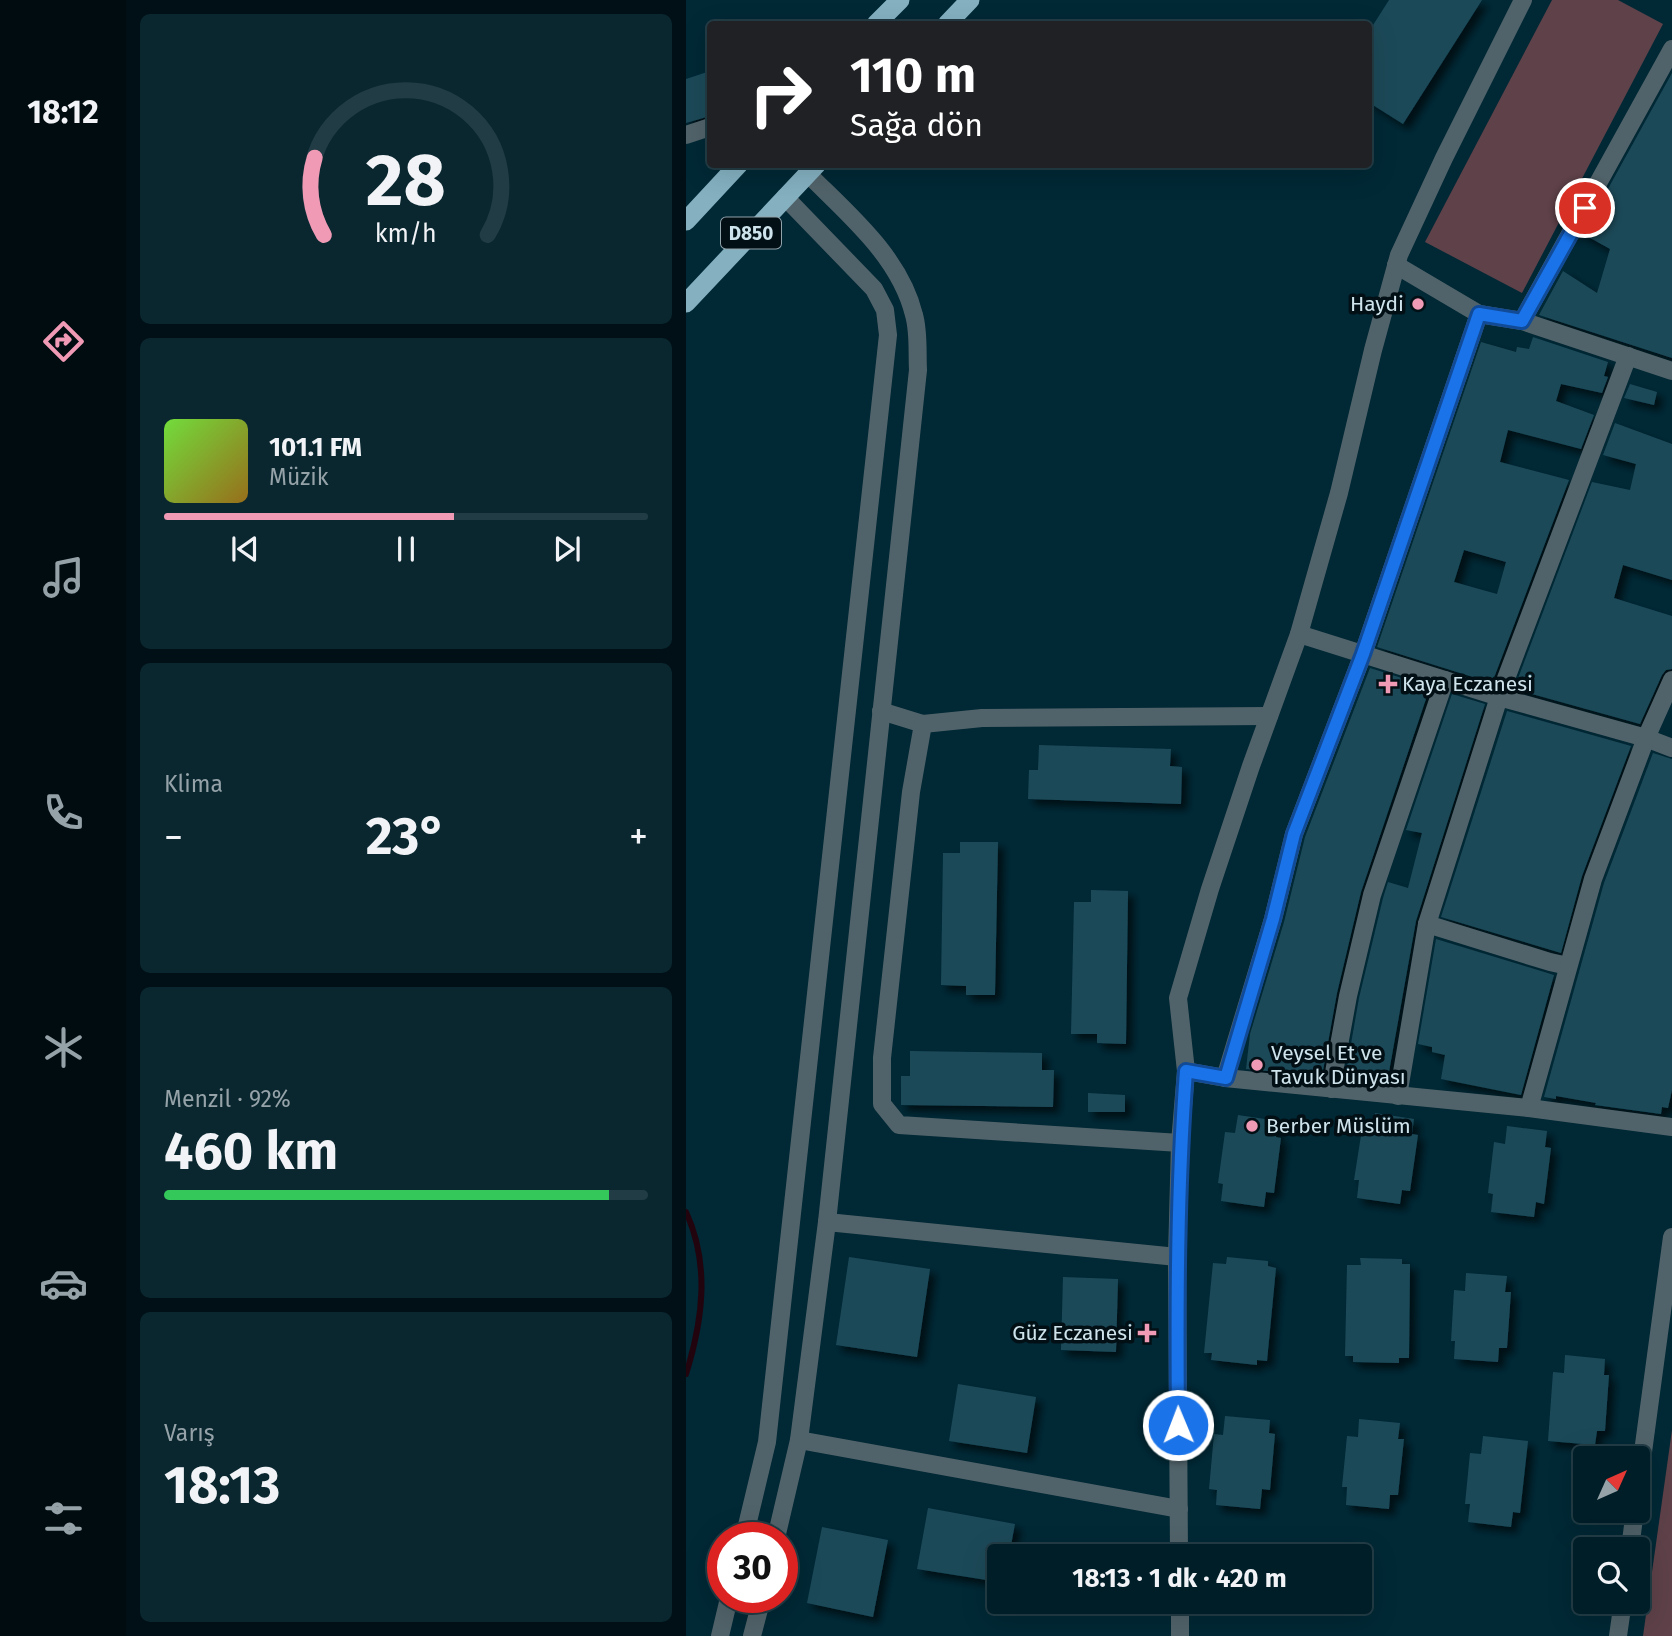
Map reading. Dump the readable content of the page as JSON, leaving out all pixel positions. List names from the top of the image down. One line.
{"streets":{"highway":["D850"]},"places":{"other":["Haydi","Veysel Et ve Tavuk Dünyası","Berber Müslüm"],"health":["Kaya Eczanesi","Güz Eczanesi"]},"north":"top right","page":{"tabs":"18:12","turn":["110 m","Sağa dön"],"song":["101.1 FM","Müzik"],"tile":["Klima",["Menzil · 92%","460 km"],["Varış","18:13"]],"heat":["−","23°","+"],"limit":"30","trip":"18:13 · 1 dk · 420 m","gauge":["28","km/h"]}}
